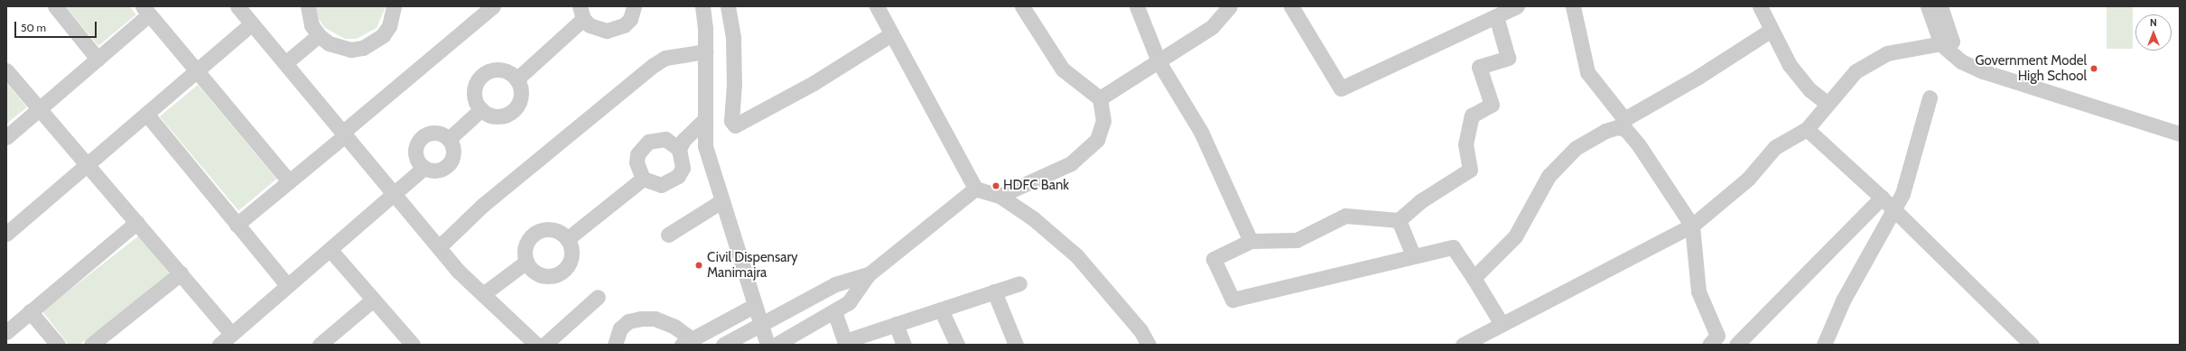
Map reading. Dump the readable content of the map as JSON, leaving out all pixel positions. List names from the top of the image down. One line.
{"places":["Government Model High School","HDFC Bank","Civil Dispensary Manimajra"],"scale_bar":"50 m","north":"top"}
